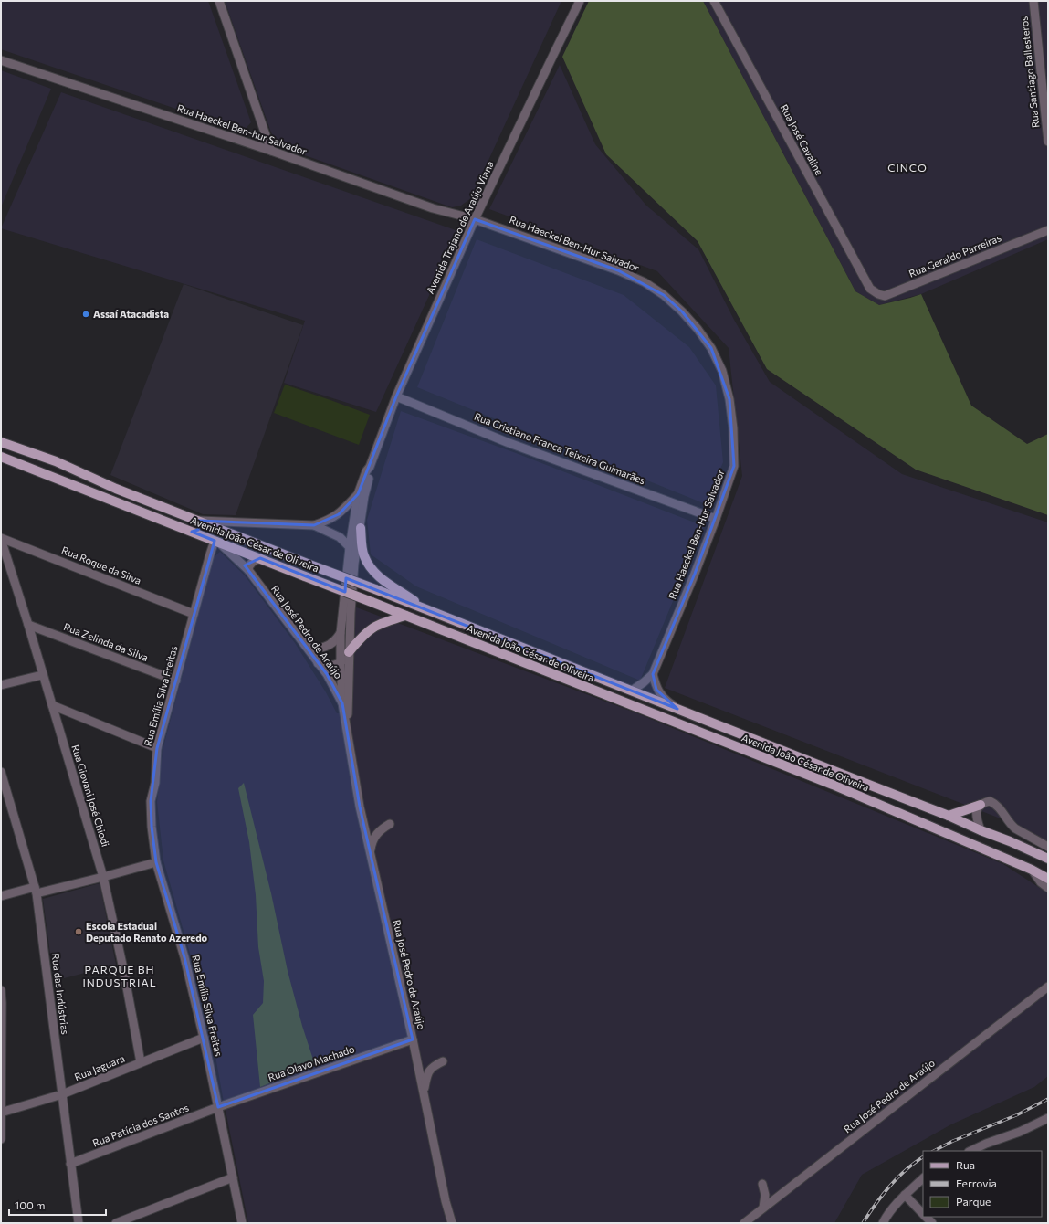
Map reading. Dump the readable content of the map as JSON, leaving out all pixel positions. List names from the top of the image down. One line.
{"streets":{"main road":["Avenida João César de Oliveira"],"street":["Rua Santiago Ballesteros","Rua Haeckel Ben-hur Salvador","Rua José Cavaline","Avenida Trajano de Araújo Viana","Rua Haeckel Ben-Hur Salvador","Rua Geraldo Parreiras","Rua Cristiano Franca Teixeira Guimarães","Rua Roque da Silva","Rua José Pedro de Araújo","Rua Zelinda da Silva","Rua Emília Silva Freitas","Rua Giovani José Chiodi","Rua das Indústrias","Rua Olavo Machado","Rua Jaguara","Rua Patícia dos Santos"]},"crossings":[["Rua Haeckel Ben-hur Salvador","Avenida Trajano de Araújo Viana"],["Rua Haeckel Ben-hur Salvador","Rua Haeckel Ben-Hur Salvador"],["Rua José Cavaline","Rua Geraldo Parreiras"],["Avenida Trajano de Araújo Viana","Rua Haeckel Ben-Hur Salvador"],["Avenida Trajano de Araújo Viana","Rua Cristiano Franca Teixeira Guimarães"],["Avenida Trajano de Araújo Viana","Avenida João César de Oliveira"],["Avenida Trajano de Araújo Viana","Rua José Pedro de Araújo"],["Rua Haeckel Ben-Hur Salvador","Rua Cristiano Franca Teixeira Guimarães"],["Rua Haeckel Ben-Hur Salvador","Avenida João César de Oliveira"],["Avenida João César de Oliveira","Rua José Pedro de Araújo"],["Avenida João César de Oliveira","Rua Emília Silva Freitas"],["Rua Roque da Silva","Rua Emília Silva Freitas"],["Rua Roque da Silva","Rua Giovani José Chiodi"],["Rua José Pedro de Araújo","Rua Emília Silva Freitas"],["Rua José Pedro de Araújo","Rua Olavo Machado"],["Rua Zelinda da Silva","Rua Emília Silva Freitas"],["Rua Zelinda da Silva","Rua Giovani José Chiodi"],["Rua Emília Silva Freitas","Rua Olavo Machado"],["Rua Emília Silva Freitas","Rua Jaguara"],["Rua Emília Silva Freitas","Rua Patícia dos Santos"],["Rua Giovani José Chiodi","Rua Jaguara"],["Rua das Indústrias","Rua Jaguara"],["Rua das Indústrias","Rua Patícia dos Santos"],["Rua Olavo Machado","Rua Patícia dos Santos"]],"districts":["CINCO","PARQUE BH INDUSTRIAL"],"places":["Assaí Atacadista","Escola Estadual Deputado Renato Azeredo"],"legend":["Rua","Ferrovia","Parque"],"scale_bar":"100 m"}
